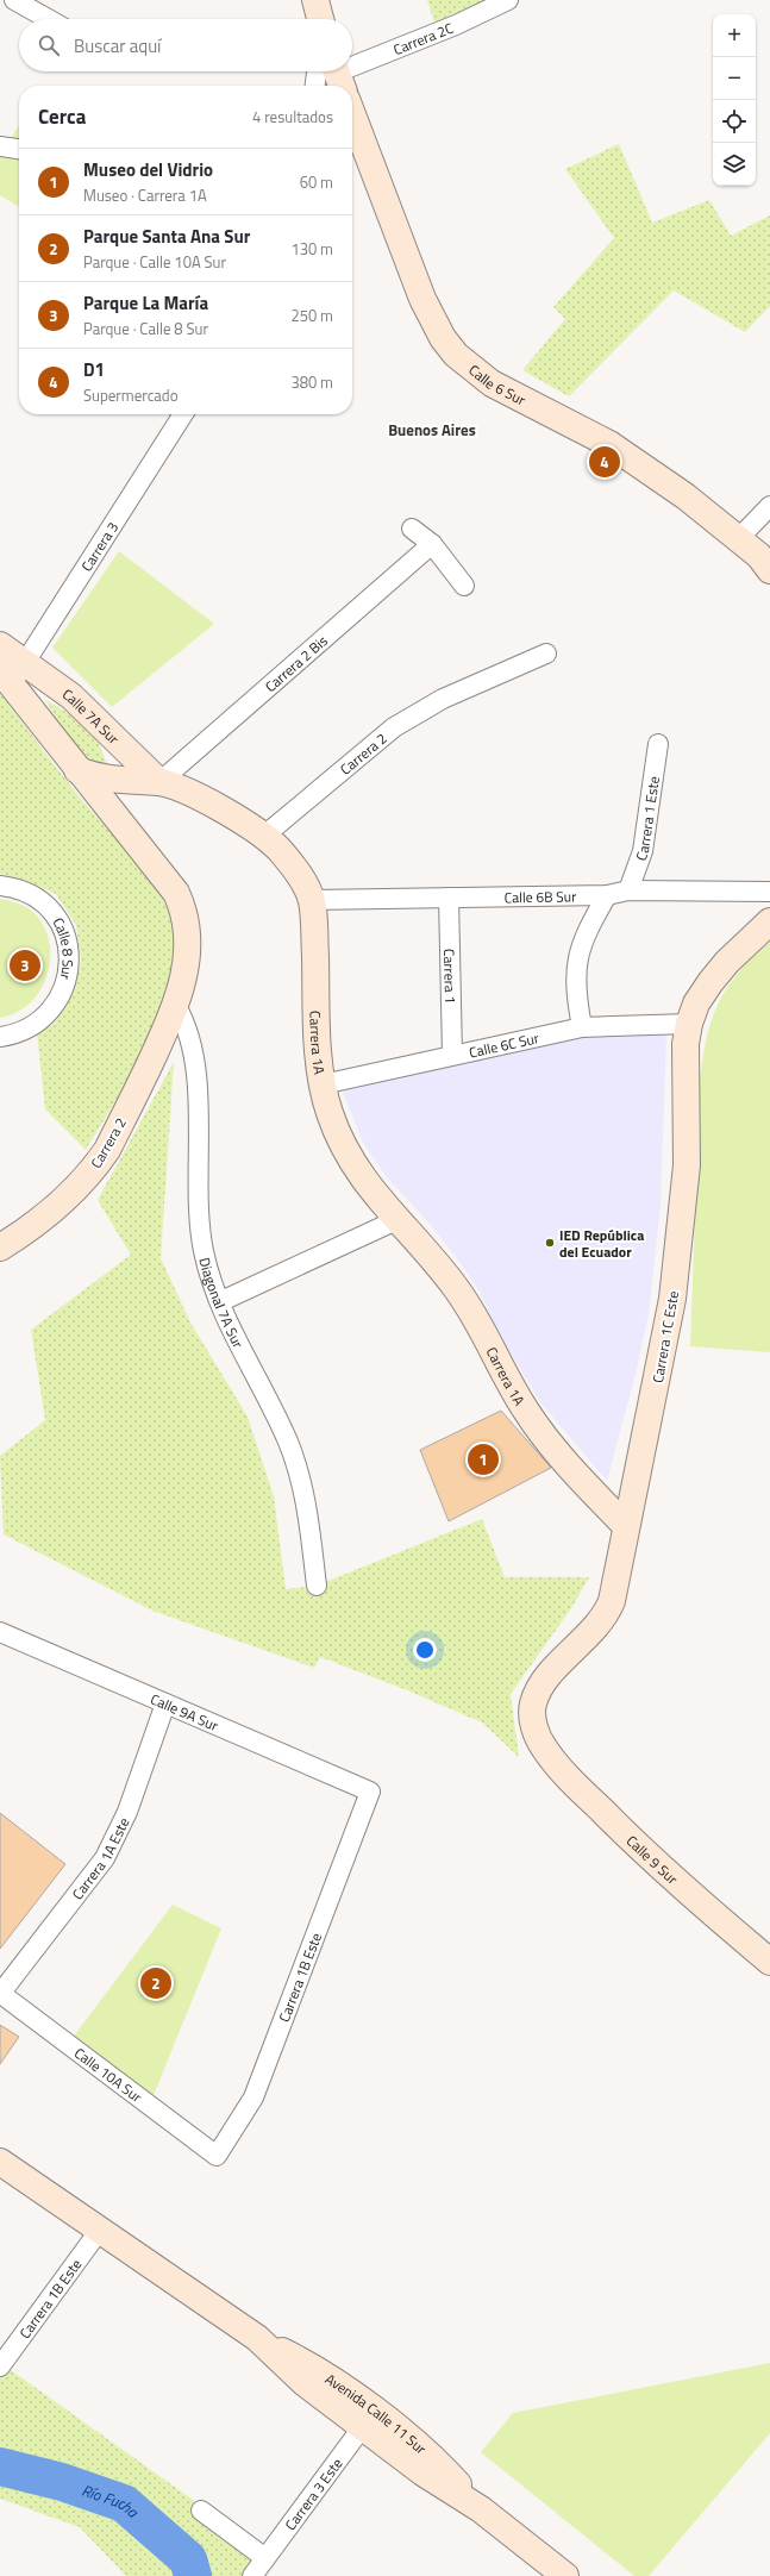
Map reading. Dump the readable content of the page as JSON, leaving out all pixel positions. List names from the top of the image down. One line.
{"streets":{"street":["Carrera 2C","Calle 6 Sur","Carrera 3","Carrera 2 Bis","Calle 7A Sur","Carrera 2","Carrera 1 Este","Calle 6B Sur","Calle 8 Sur","Carrera 1","Carrera 1A","Calle 6C Sur","Diagonal 7A Sur","Carrera 1C Este","Calle 9A Sur","Carrera 1A Este","Calle 9 Sur","Carrera 1B Este","Calle 10A Sur","Avenida Calle 11 Sur","Carrera 3 Este"]},"crossings":[["Carrera 3","Calle 7A Sur"],["Calle 7A Sur","Carrera 2"],["Calle 7A Sur","Diagonal 7A Sur"],["Carrera 2","Diagonal 7A Sur"],["Carrera 1 Este","Calle 6B Sur"],["Calle 6B Sur","Carrera 1"],["Calle 6B Sur","Carrera 1A"],["Carrera 1","Calle 6C Sur"],["Carrera 1A","Calle 6C Sur"],["Carrera 1A","Carrera 1C Este"],["Calle 6C Sur","Carrera 1C Este"],["Carrera 1C Este","Calle 9 Sur"],["Calle 9A Sur","Carrera 1A Este"],["Calle 9A Sur","Carrera 1B Este"],["Carrera 1A Este","Calle 10A Sur"],["Carrera 1B Este","Calle 10A Sur"],["Carrera 1B Este","Avenida Calle 11 Sur"],["Avenida Calle 11 Sur","Carrera 3 Este"]],"districts":["Buenos Aires"],"water":["Río Fucha"],"places":["IED República del Ecuador"],"page":{"map_buttons":["+","−"],"search":"Buscar aquí","heading":["Cerca","4 resultados"],"list":[{"mark":"1","name":"Museo del Vidrio","note":"Museo · Carrera 1A","value":"60 m"},{"mark":"2","name":"Parque Santa Ana Sur","note":"Parque · Calle 10A Sur","value":"130 m"},{"mark":"3","name":"Parque La María","note":"Parque · Calle 8 Sur","value":"250 m"},{"mark":"4","name":"D1","note":"Supermercado","value":"380 m"}],"pins":["4","3","1","2"]}}
